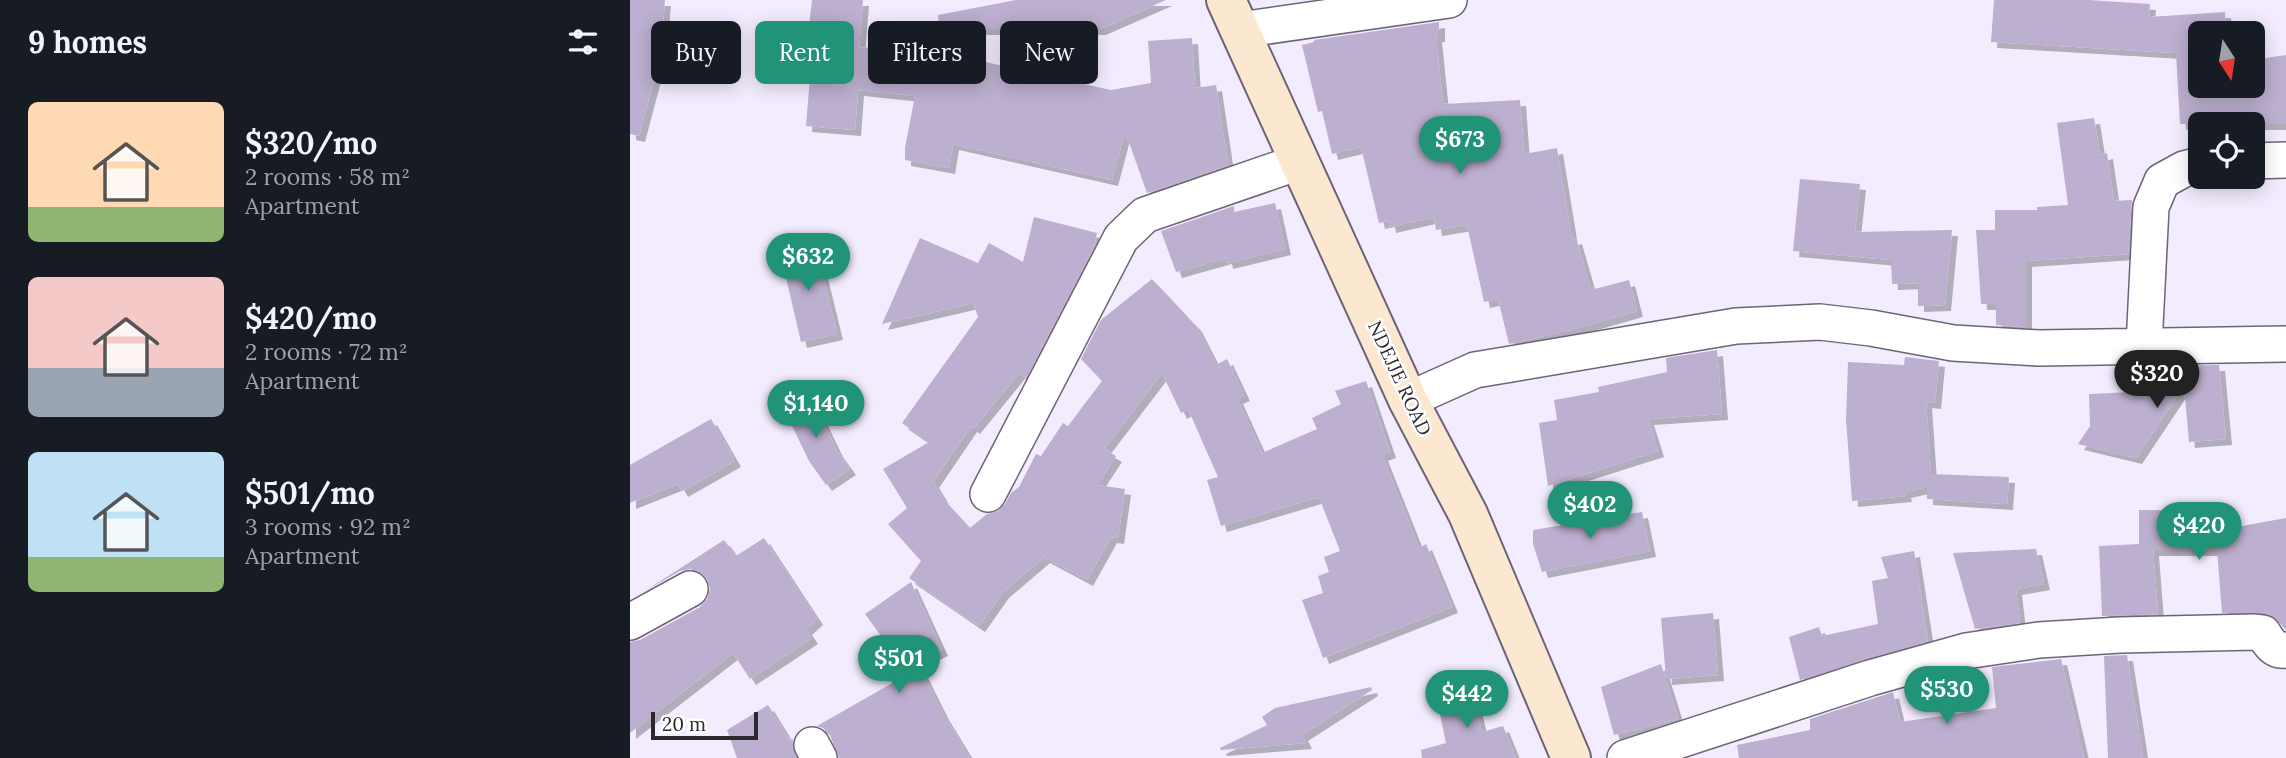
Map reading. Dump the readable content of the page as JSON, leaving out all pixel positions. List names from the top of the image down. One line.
{"streets":{"street":["NDEJJE ROAD"]},"scale_bar":"20 m","north":"bottom","page":{"heading":"9 homes","chip":["Buy","Rent","Filters","New"],"list":[{"name":"$320/mo","note":"2 rooms · 58 m² · Apartment"},{"name":"$420/mo","note":"2 rooms · 72 m² · Apartment"},{"name":"$501/mo","note":"3 rooms · 92 m² · Apartment"}],"price":["$673","$632","$320","$1,140","$402","$420","$501","$530","$442"],"scale":"20 m"}}
